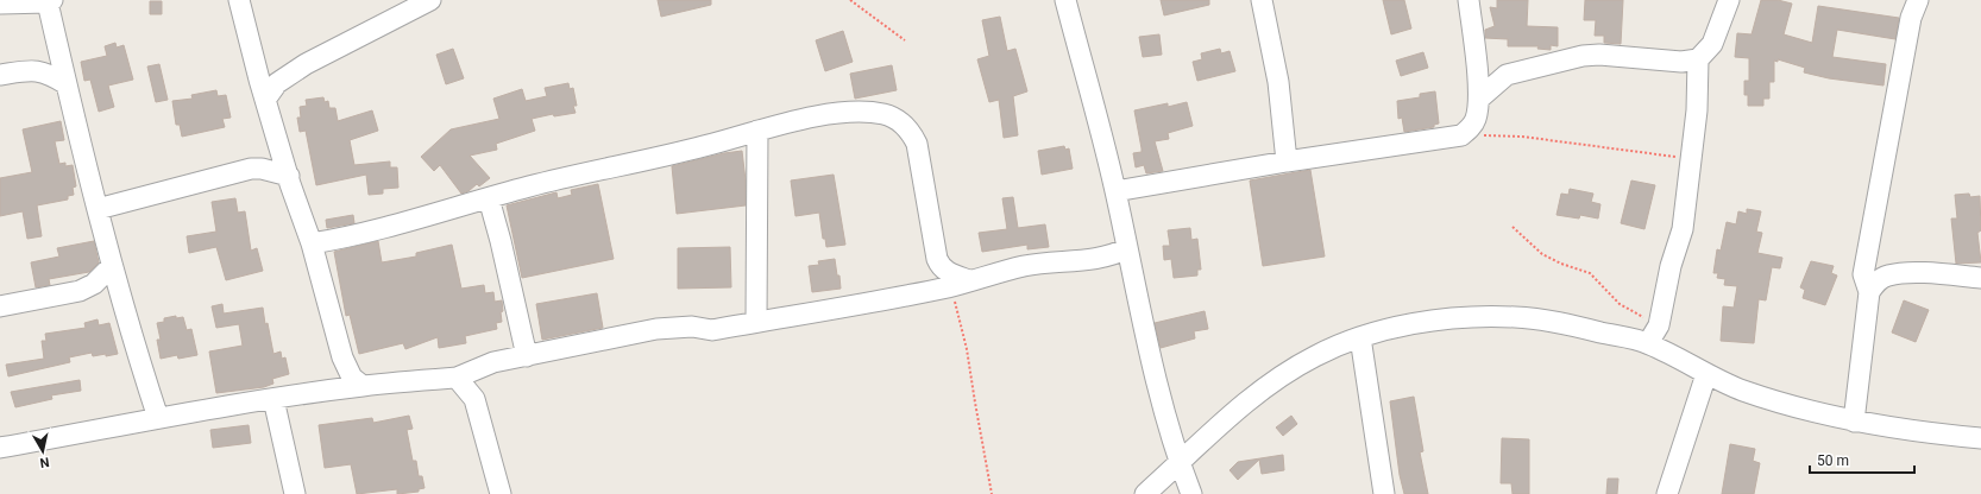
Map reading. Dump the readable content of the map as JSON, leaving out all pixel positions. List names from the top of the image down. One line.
{"scale_bar":"50 m","north":"bottom"}
